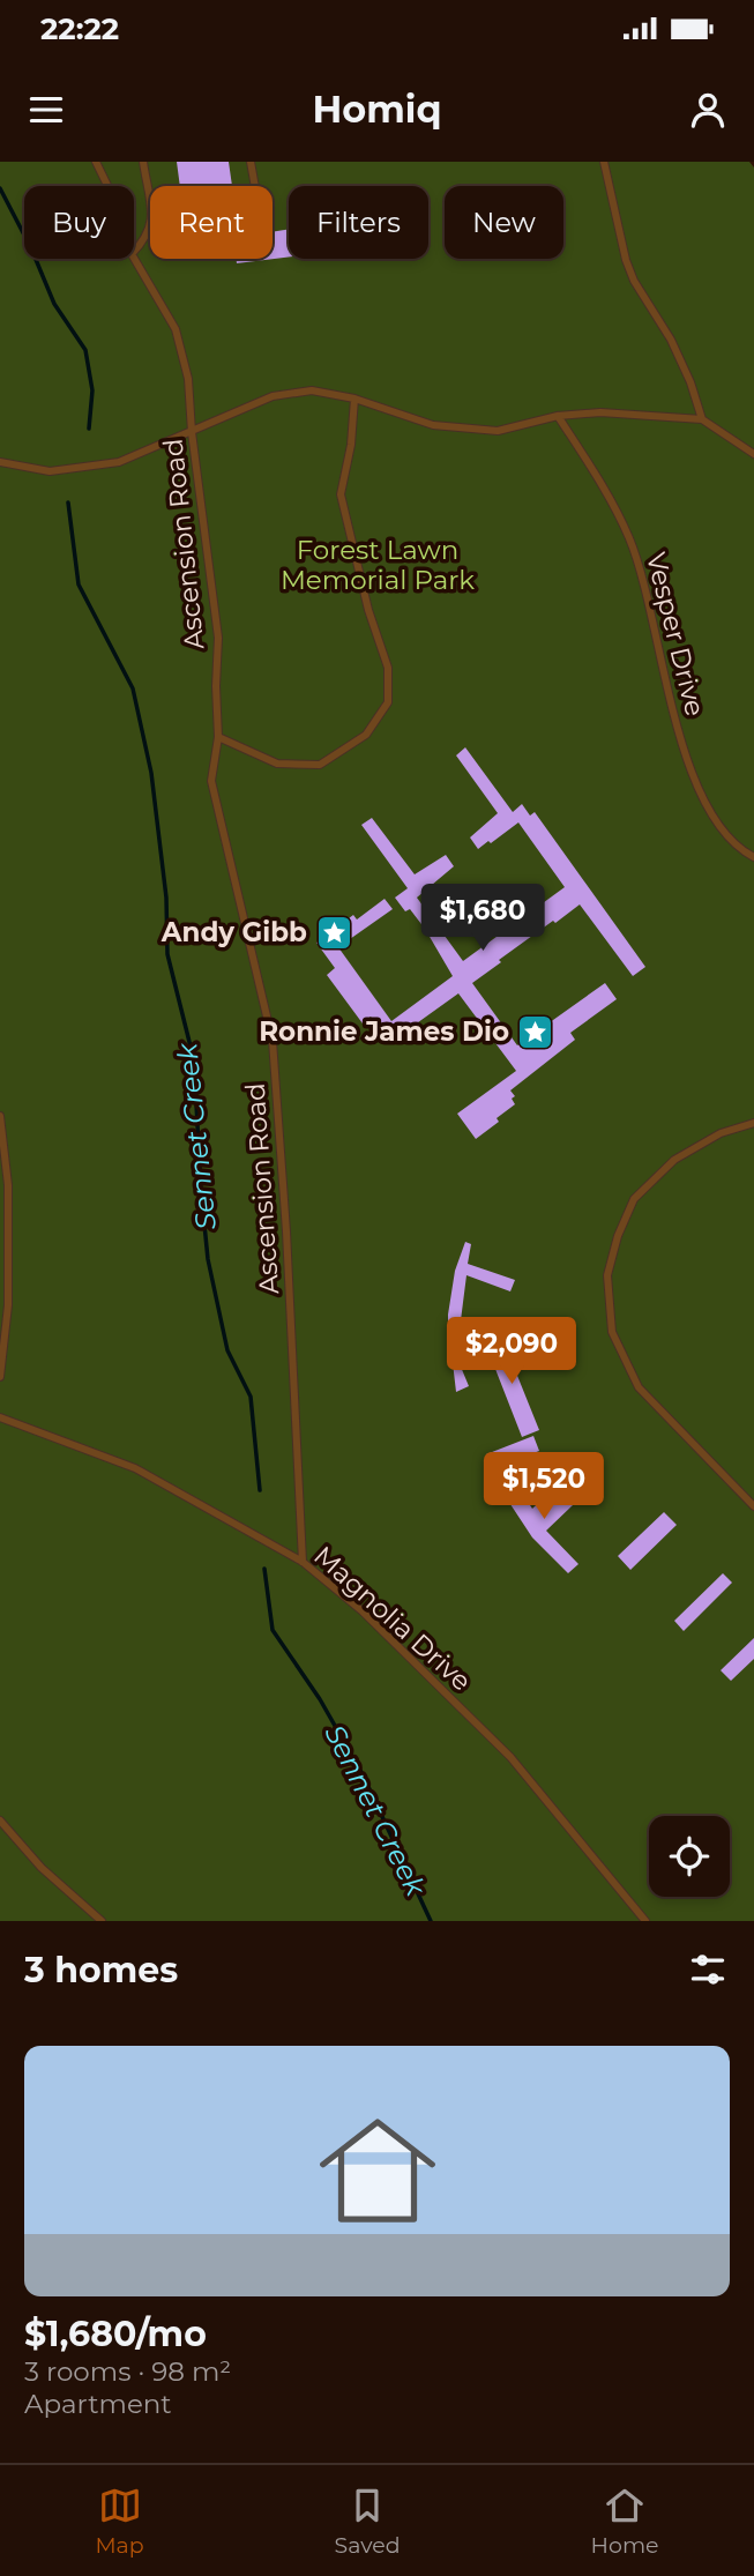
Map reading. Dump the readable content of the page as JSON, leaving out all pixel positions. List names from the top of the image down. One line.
{"streets":{"lane":["Ascension Road","Vesper Drive","Magnolia Drive"]},"crossings":[["Ascension Road","Magnolia Drive"]],"water":["Sennet Creek"],"parks":["Forest Lawn Memorial Park"],"places":{"place":["Andy Gibb","Ronnie James Dio"]},"page":{"status":"22:22","header":"Homiq","chip":["Buy","Rent","Filters","New"],"price":["$1,680","$2,090","$1,520"],"heading":"3 homes","list":[{"name":"$1,680/mo","note":"3 rooms · 98 m² · Apartment"}],"tabs":["Map","Saved","Home"]}}
